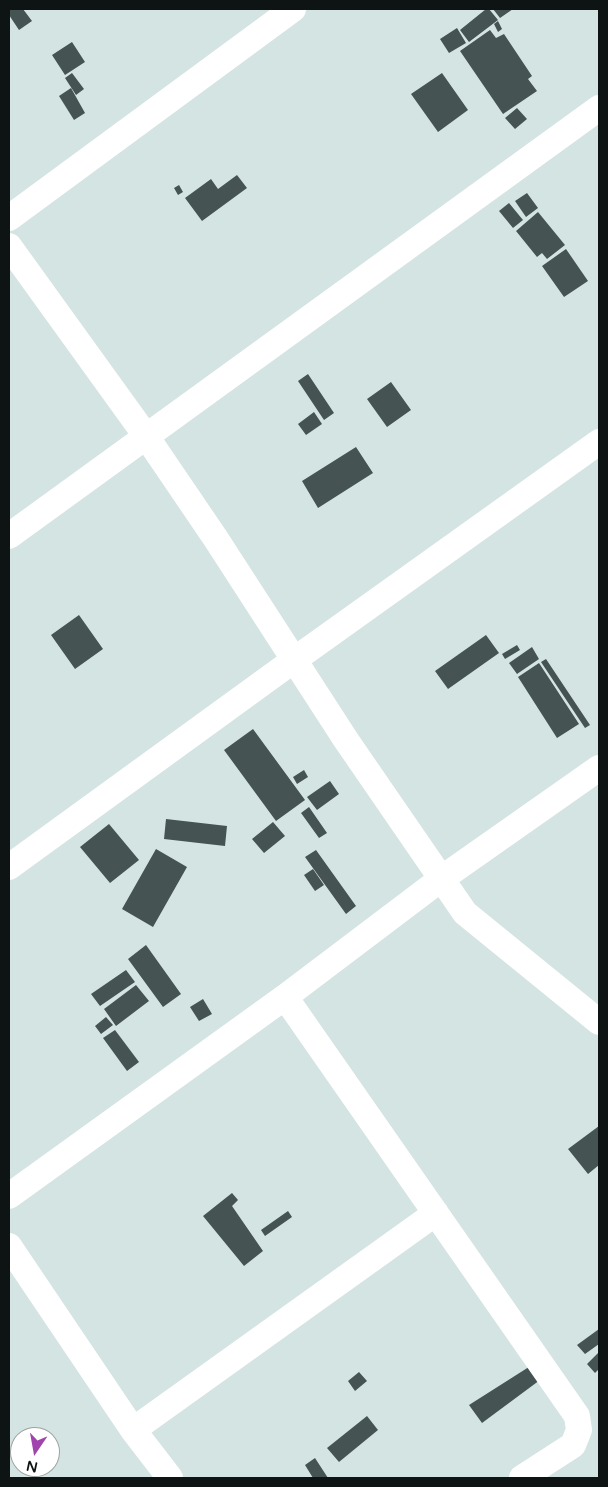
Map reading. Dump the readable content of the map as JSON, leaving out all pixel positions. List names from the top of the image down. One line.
{"north":"bottom"}
